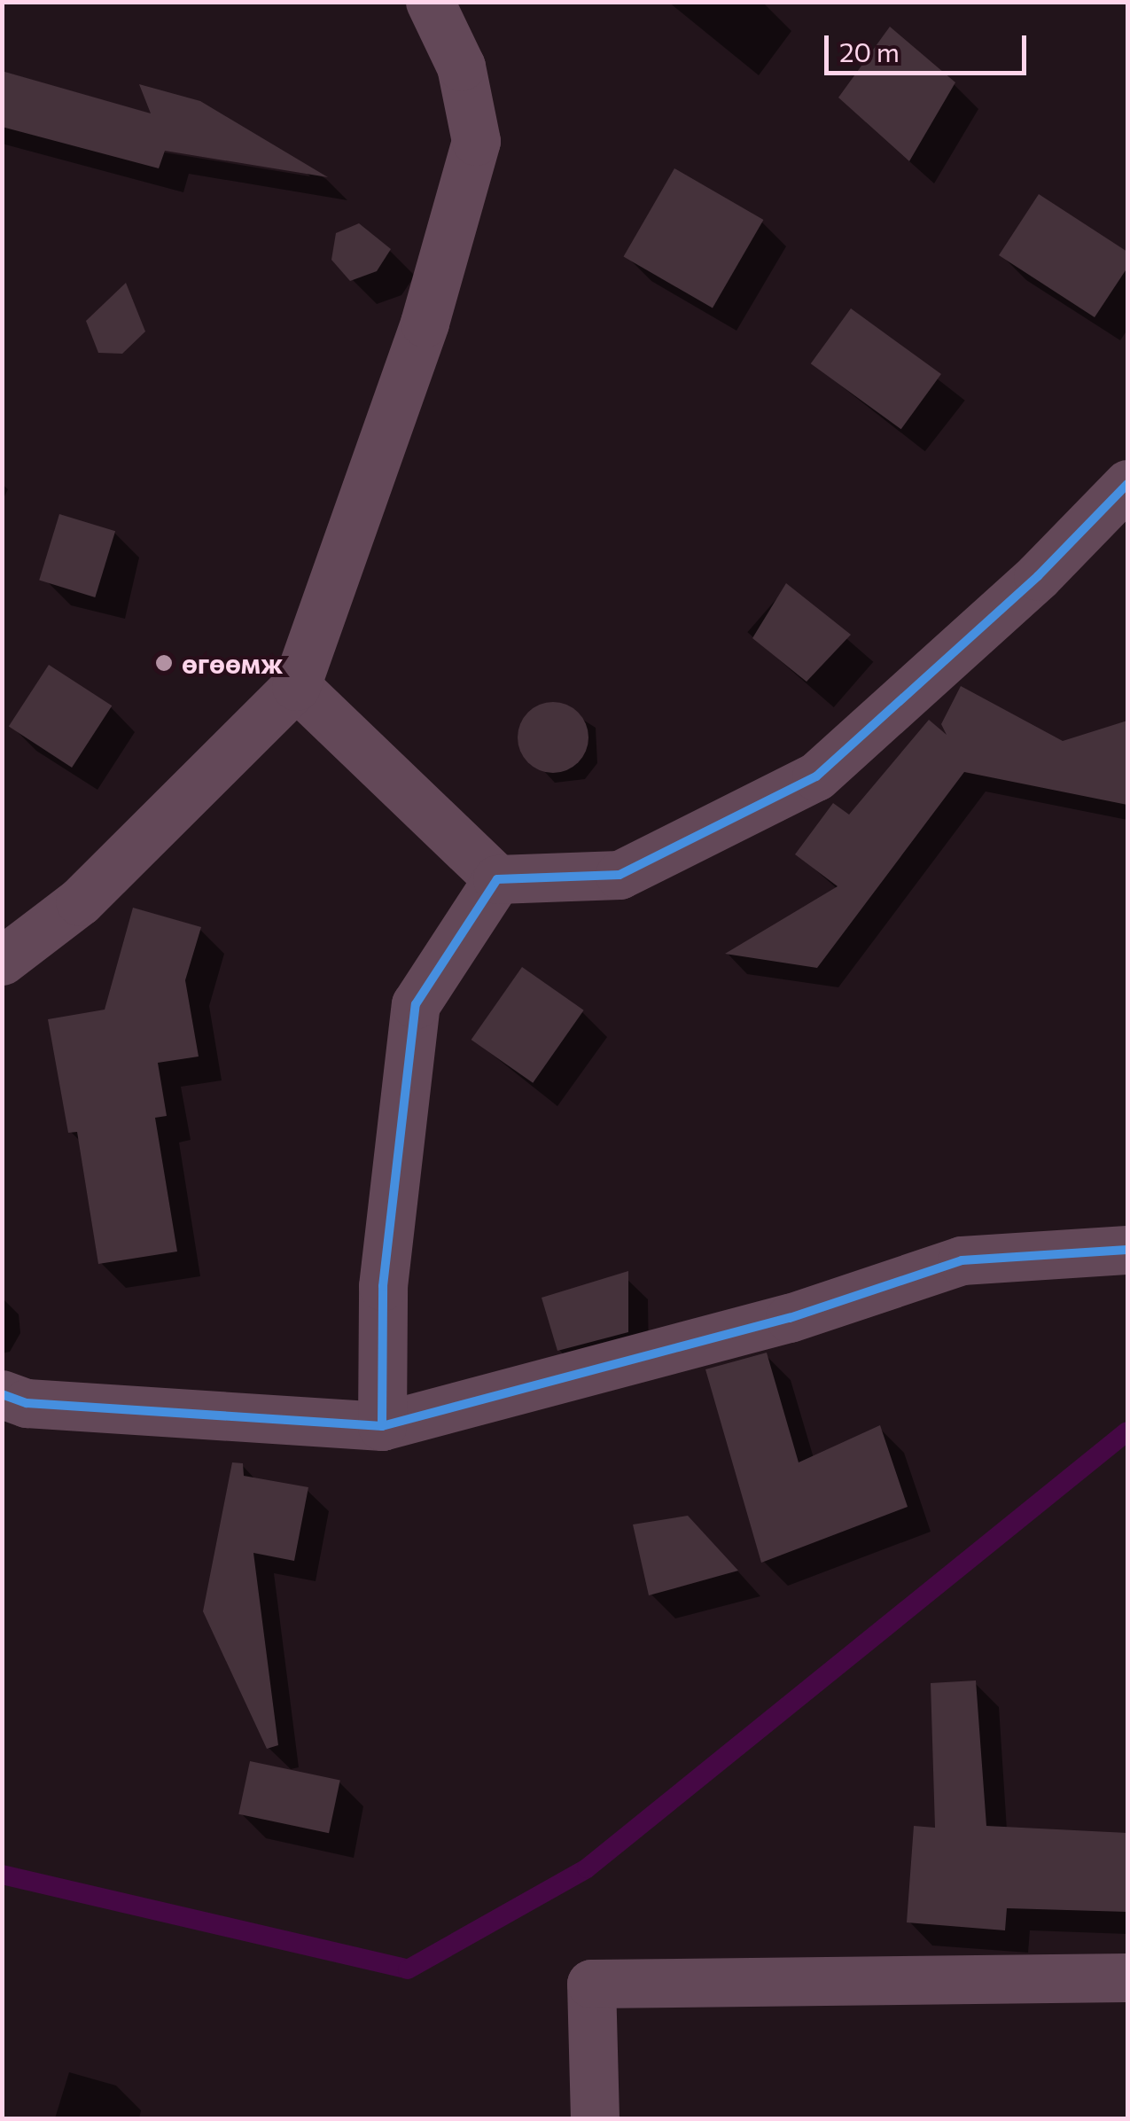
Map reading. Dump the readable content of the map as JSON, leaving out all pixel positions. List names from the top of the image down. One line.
{"places":["өгөөмж"],"scale_bar":"20 m"}
